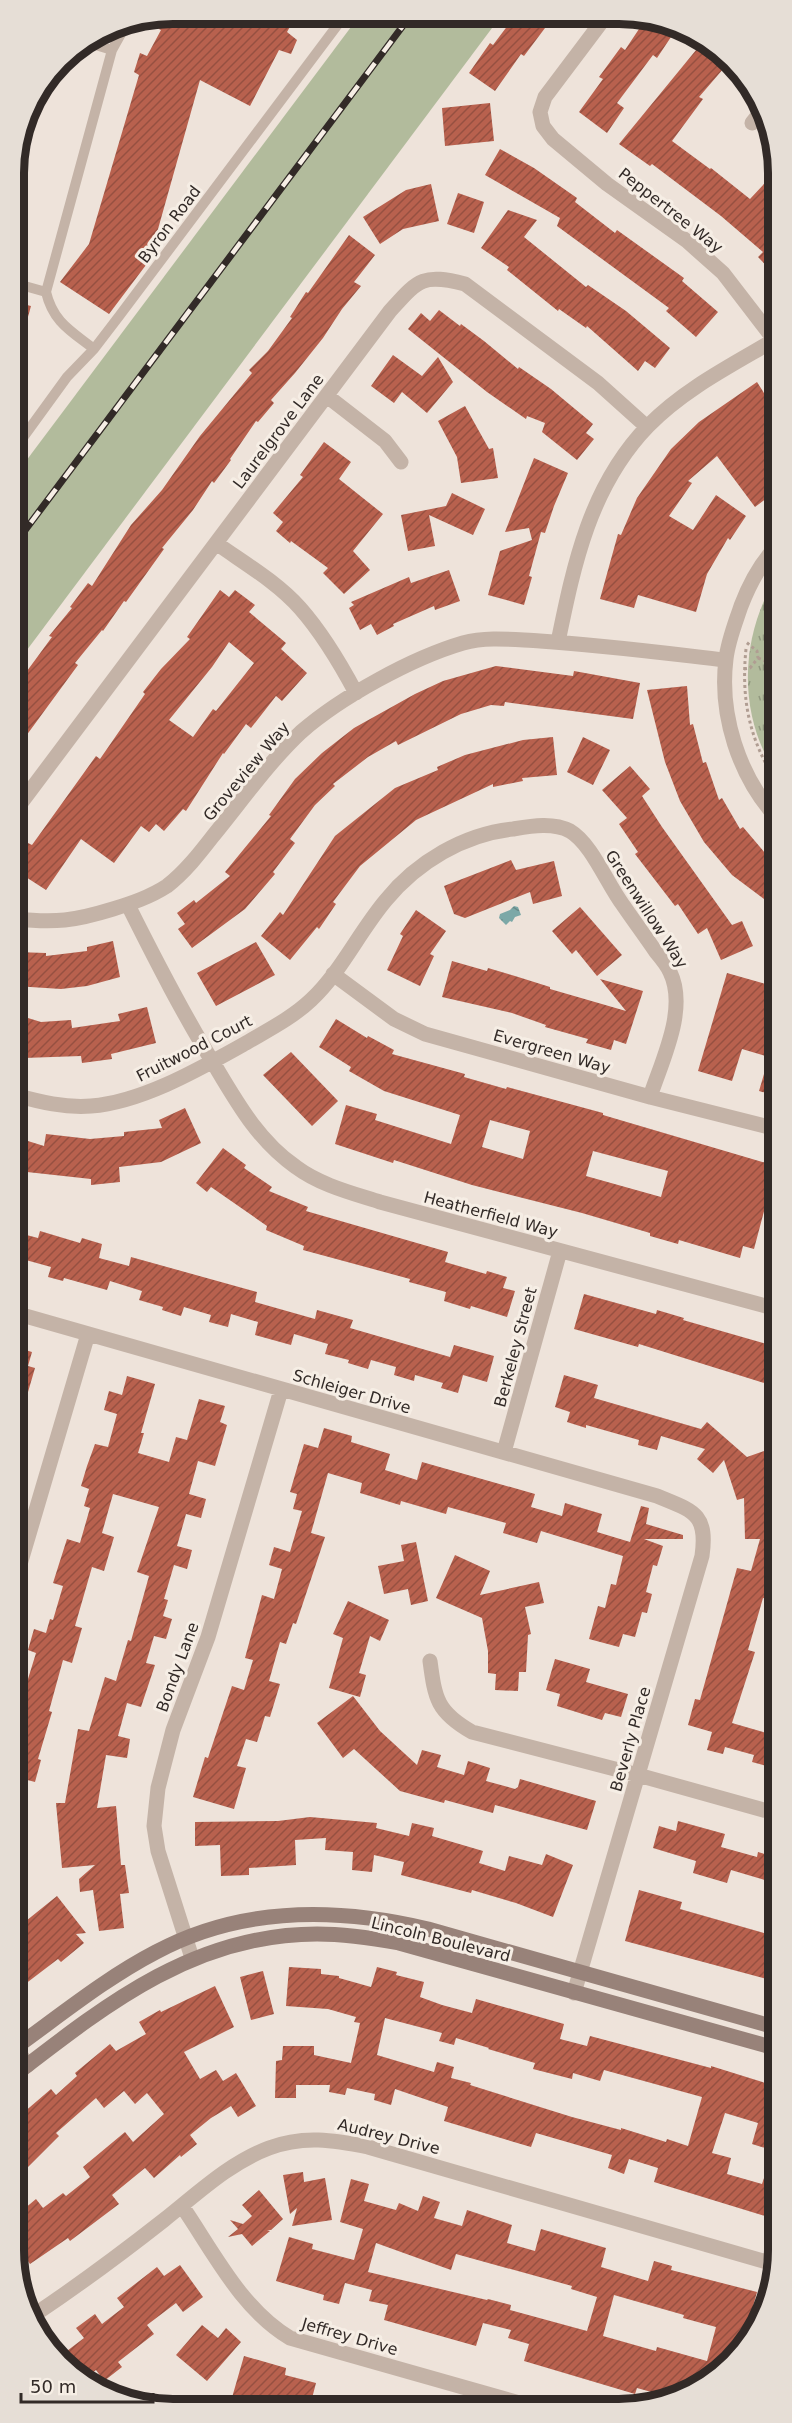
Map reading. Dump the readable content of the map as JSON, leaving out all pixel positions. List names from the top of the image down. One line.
{"streets":{"street":["Peppertree Way","Laurelgrove Lane","Groveview Way","Greenwillow Way","Fruitwood Court","Evergreen Way","Heatherfield Way","Berkeley Street","Schleiger Drive","Bondy Lane","Beverly Place","Lincoln Boulevard","Audrey Drive","Jeffrey Drive"],"lane":["Byron Road"]},"crossings":[["Groveview Way","Heatherfield Way"],["Greenwillow Way","Fruitwood Court"],["Greenwillow Way","Evergreen Way"],["Fruitwood Court","Evergreen Way"],["Fruitwood Court","Heatherfield Way"],["Heatherfield Way","Berkeley Street"],["Berkeley Street","Schleiger Drive"],["Schleiger Drive","Bondy Lane"],["Schleiger Drive","Beverly Place"],["Bondy Lane","Lincoln Boulevard"],["Beverly Place","Lincoln Boulevard"],["Audrey Drive","Jeffrey Drive"]],"scale_bar":"50 m"}
